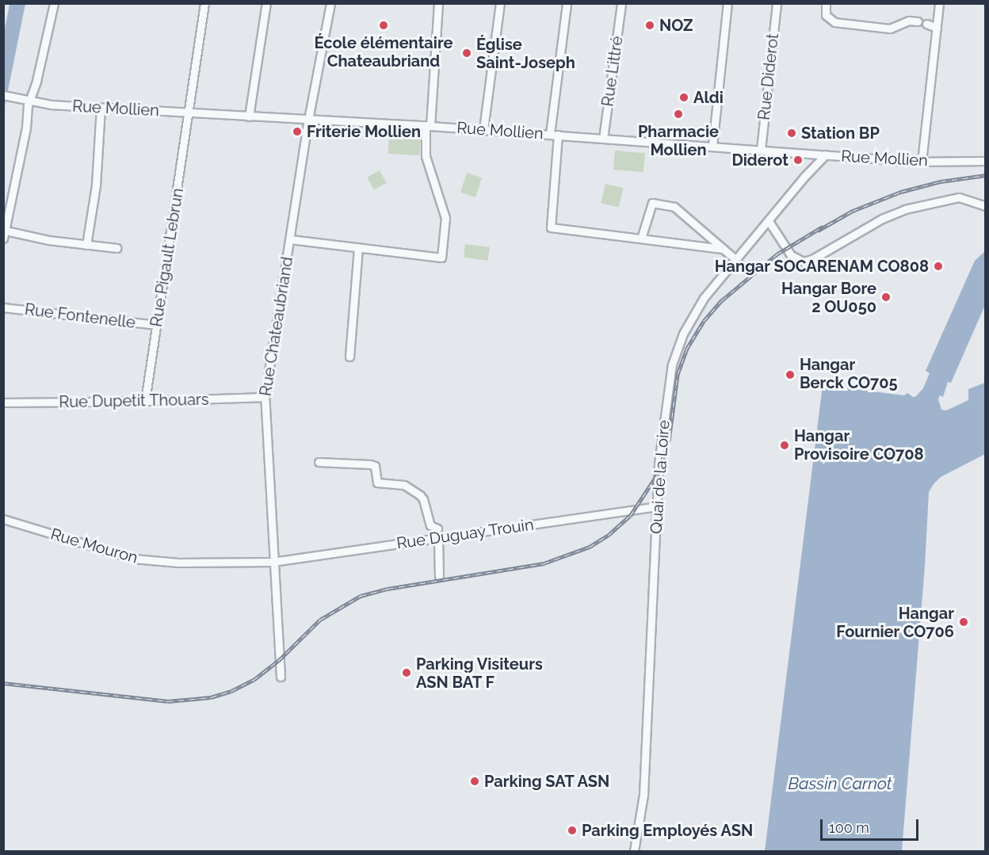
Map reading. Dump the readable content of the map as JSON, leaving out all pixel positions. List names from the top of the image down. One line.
{"streets":{"street":["Rue Littré","Rue Diderot","Rue Mollien","Rue Pigault Lebrun","Rue Fontenelle","Rue Chateaubriand","Rue Dupetit Thouars","Quai de la Loire","Rue Duguay Trouin","Rue Mouron"]},"crossings":[["Rue Littré","Rue Mollien"],["Rue Diderot","Rue Mollien"],["Rue Mollien","Rue Pigault Lebrun"],["Rue Mollien","Rue Chateaubriand"],["Rue Mollien","Quai de la Loire"],["Rue Pigault Lebrun","Rue Fontenelle"],["Rue Pigault Lebrun","Rue Dupetit Thouars"],["Rue Chateaubriand","Rue Dupetit Thouars"],["Rue Chateaubriand","Rue Duguay Trouin"],["Rue Chateaubriand","Rue Mouron"],["Quai de la Loire","Rue Duguay Trouin"],["Rue Duguay Trouin","Rue Mouron"]],"water":["Bassin Carnot"],"places":["École élémentaire Chateaubriand","NOZ","Église Saint-Joseph","Aldi","Pharmacie Mollien","Friterie Mollien","Station BP","Diderot","Hangar SOCARENAM CO808","Hangar Bore 2 OU050","Hangar Berck CO705","Hangar Provisoire CO708","Hangar Fournier CO706","Parking Visiteurs ASN BAT F","Parking SAT ASN","Parking Employés ASN"],"scale_bar":"100 m"}
